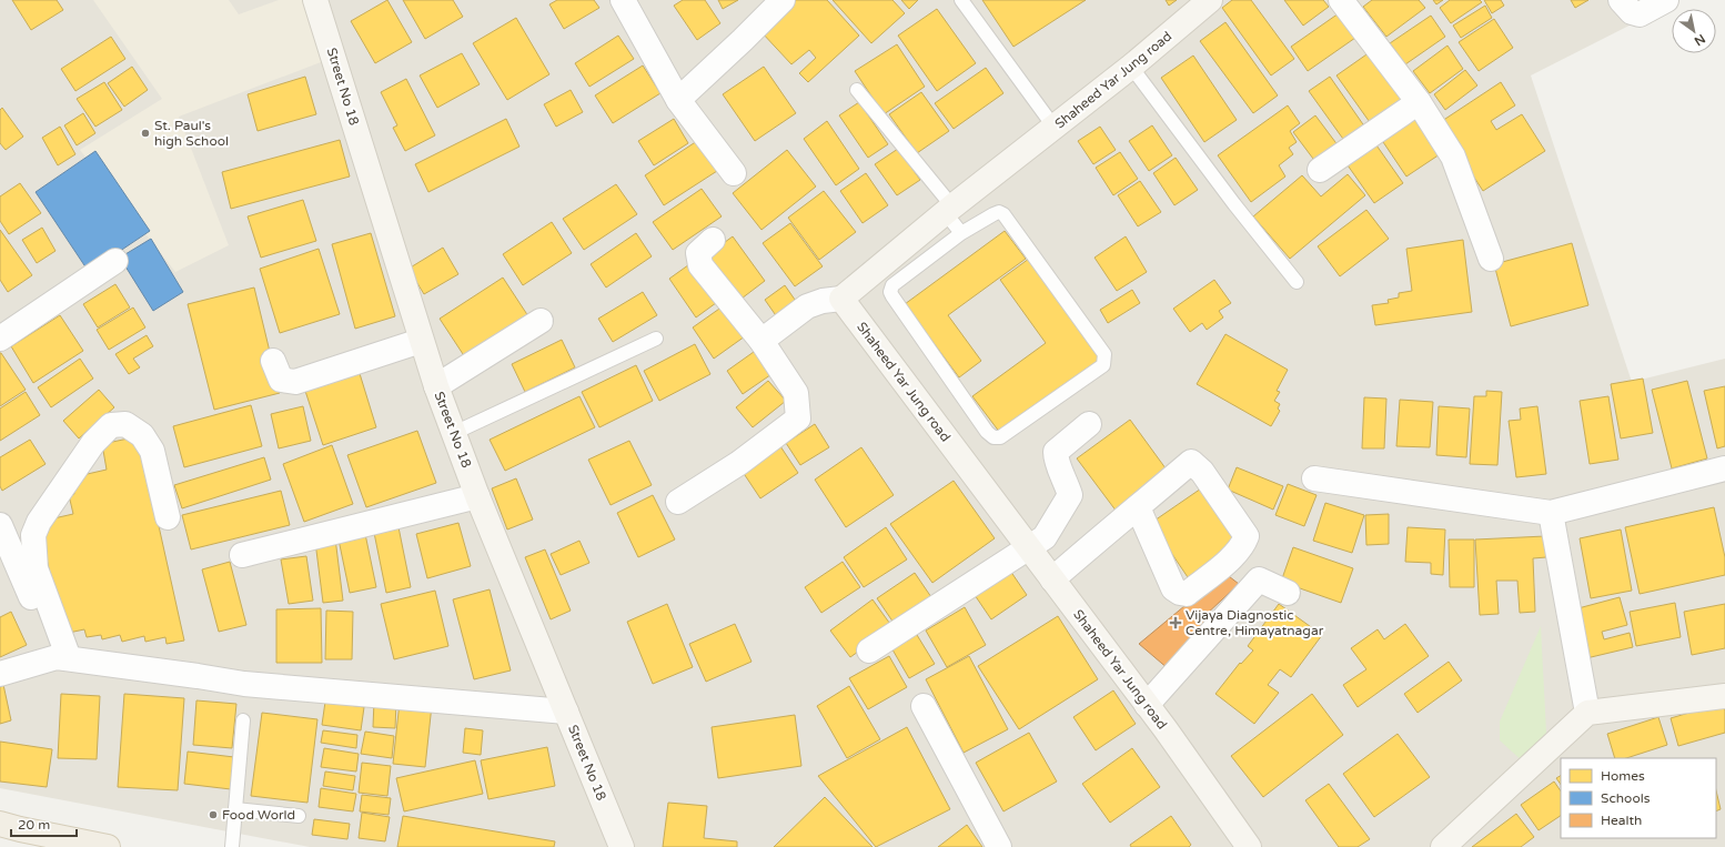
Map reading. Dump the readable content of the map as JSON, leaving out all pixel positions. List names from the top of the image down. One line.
{"streets":{"street":["Shaheed Yar Jung road","Street No 18"]},"places":{"other":["St. Paul's high School","Food World"],"health":["Vijaya Diagnostic Centre, Himayatnagar"]},"legend":["Homes","Schools","Health"],"scale_bar":"20 m","north":"bottom right"}
